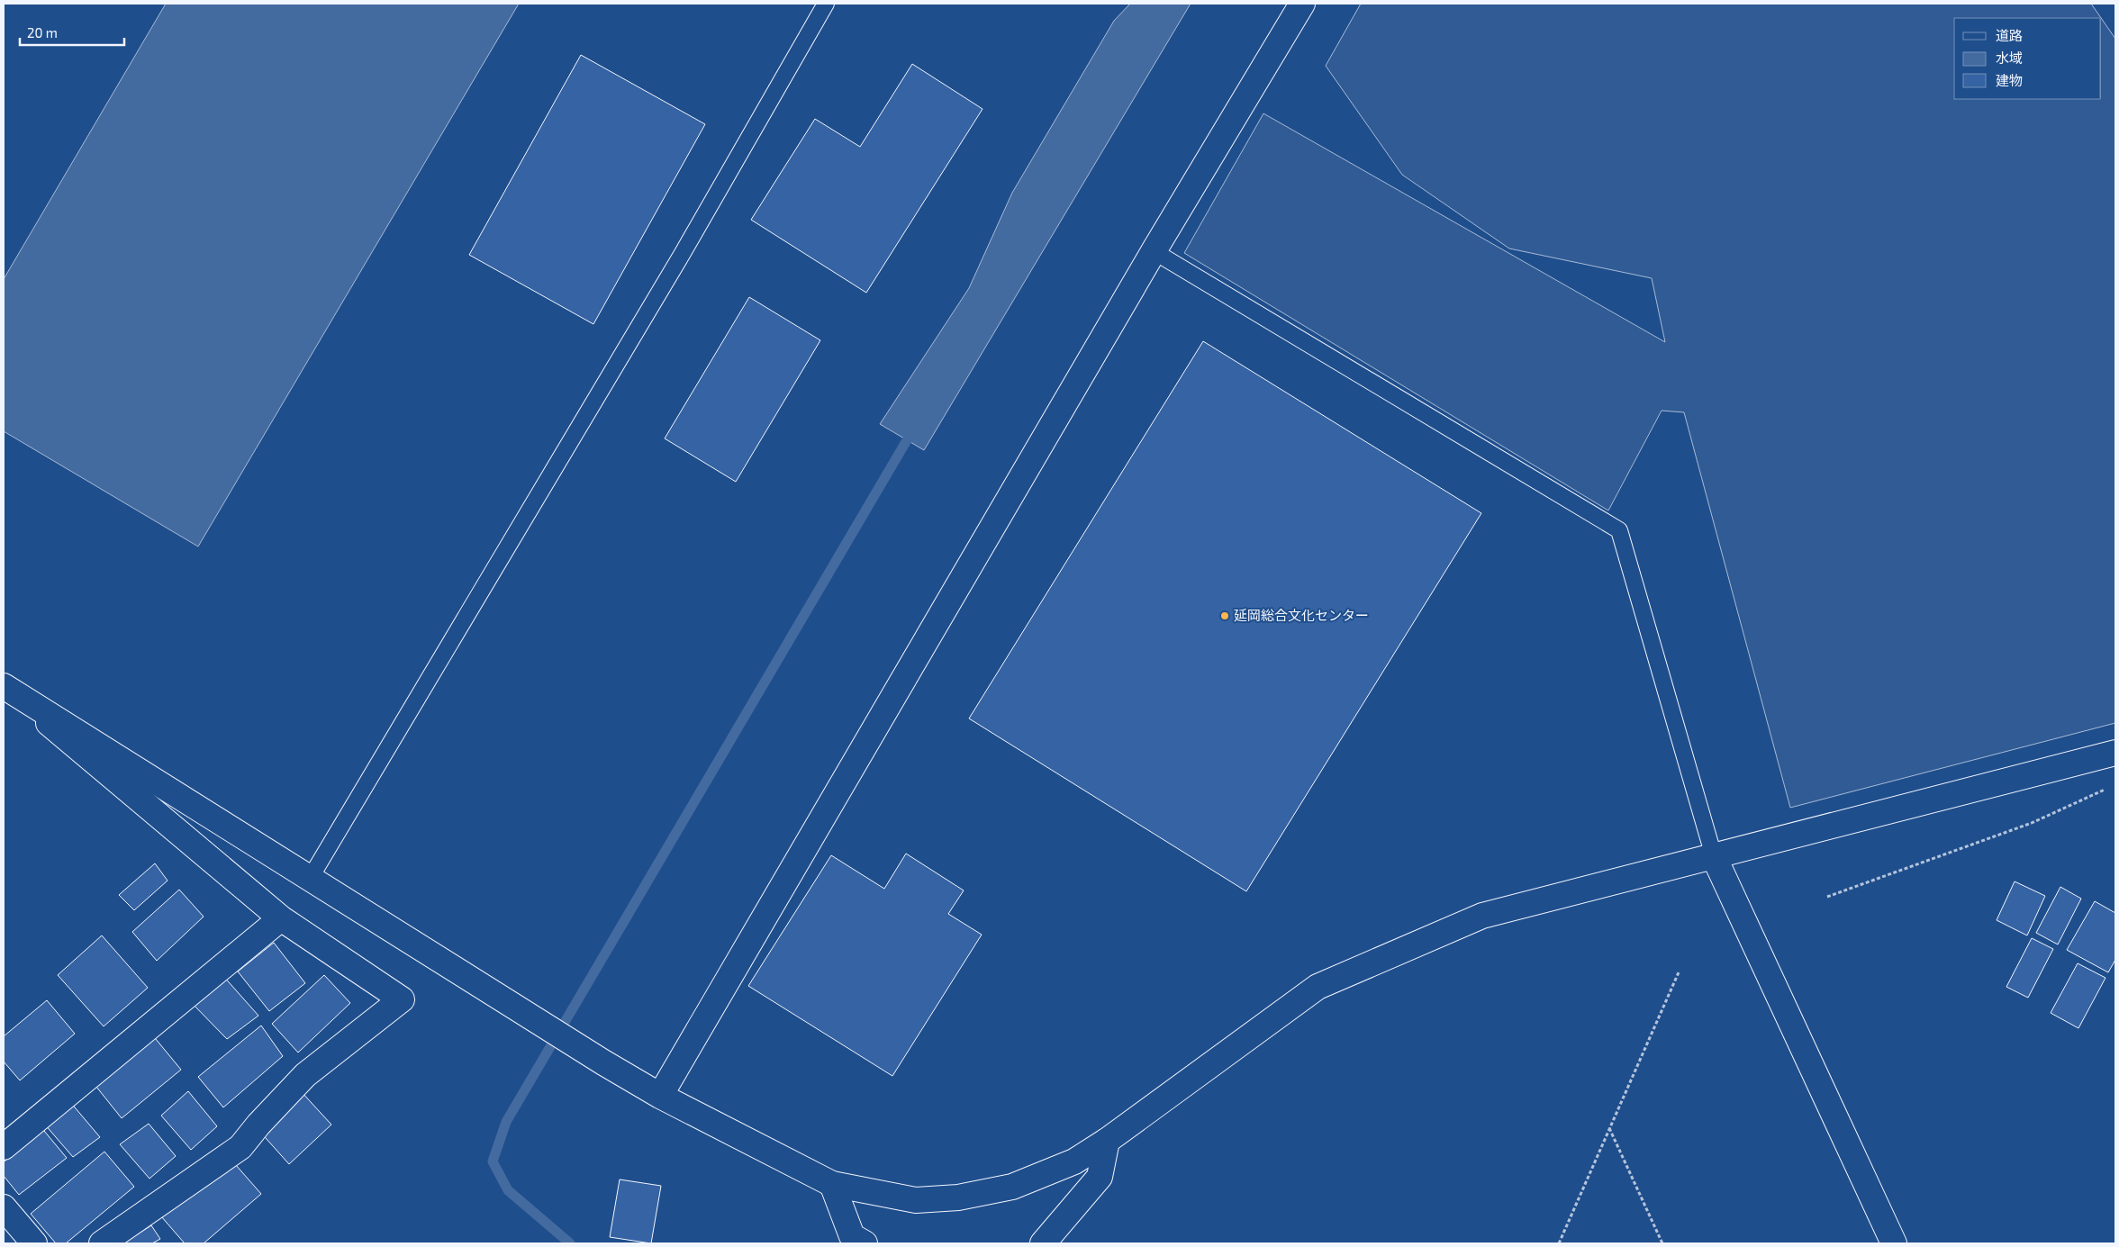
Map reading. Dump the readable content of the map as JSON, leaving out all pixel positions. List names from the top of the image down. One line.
{"places":["延岡総合文化センター"],"legend":["道路","水域","建物"],"scale_bar":"20 m"}
